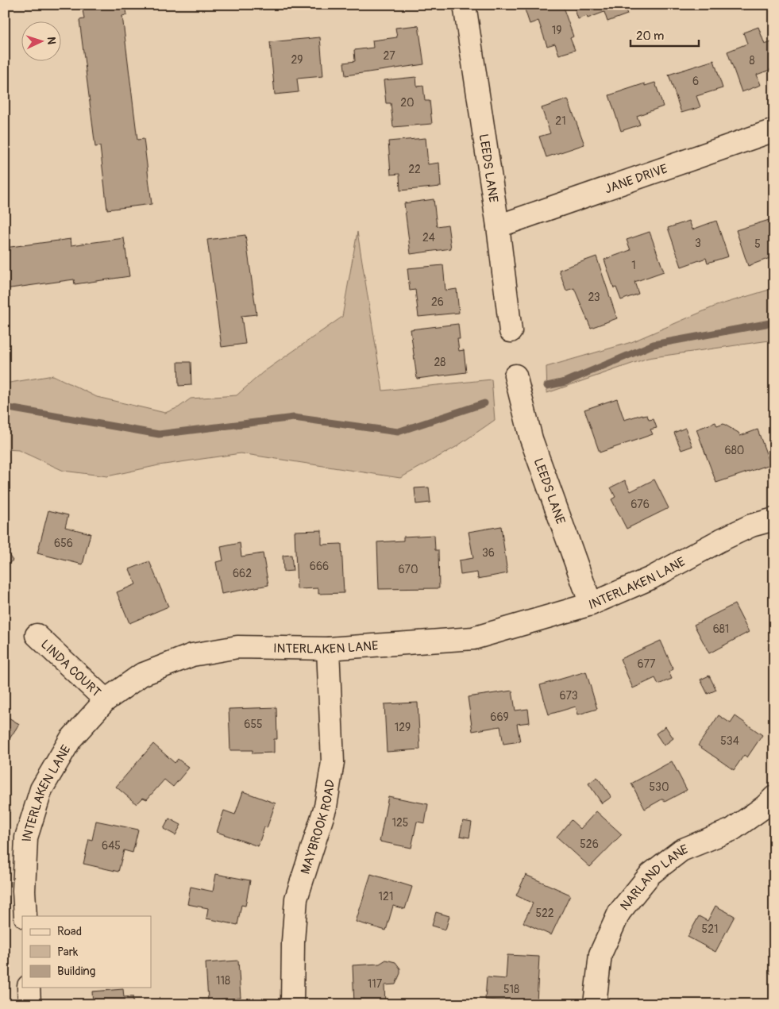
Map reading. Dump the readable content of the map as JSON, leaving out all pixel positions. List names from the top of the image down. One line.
{"streets":{"street":["LEEDS LANE","JANE DRIVE","INTERLAKEN LANE","LINDA COURT","MAYBROOK ROAD","NARLAND LANE"]},"crossings":[["LEEDS LANE","JANE DRIVE"],["LEEDS LANE","INTERLAKEN LANE"],["INTERLAKEN LANE","LINDA COURT"],["INTERLAKEN LANE","MAYBROOK ROAD"]],"house_numbers":["19","27","29","8","6","20","21","22","24","3","5","1","23","26","28","680","676","656","36","666","670","662","681","677","673","669","655","129","534","530","125","526","645","121","522","521","118","117","518"],"legend":["Road","Park","Building"],"scale_bar":"20 m","north":"right"}
